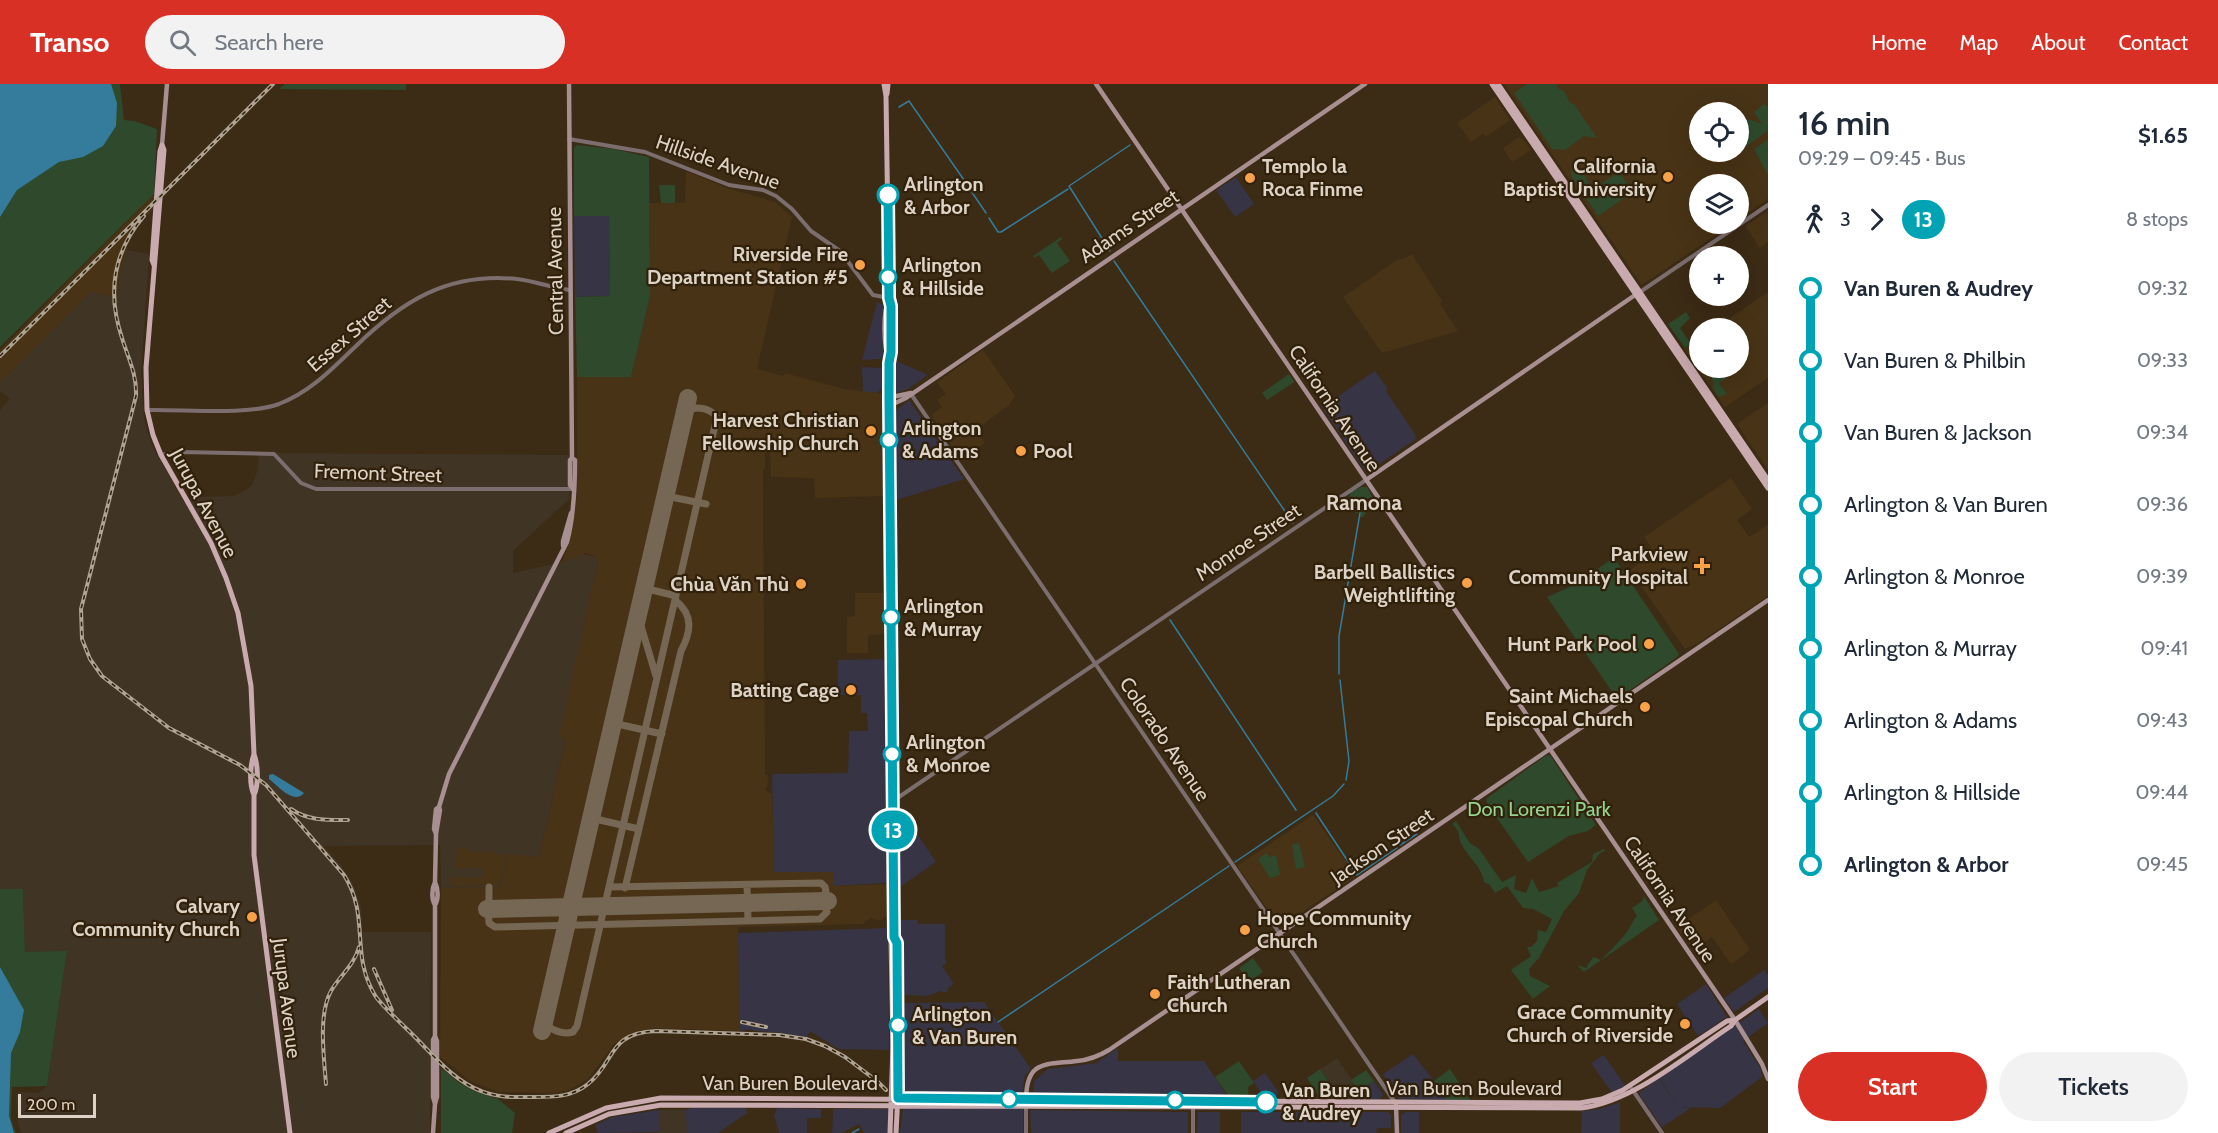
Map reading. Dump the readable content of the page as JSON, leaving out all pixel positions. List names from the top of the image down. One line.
{"streets":{"main road":["Adams Street","Central Avenue","California Avenue","Jurupa Avenue","Monroe Street","Jackson Street","Van Buren Boulevard"],"street":["Hillside Avenue","Essex Street","Fremont Street","Colorado Avenue"]},"crossings":[["Hillside Avenue","Central Avenue"],["Adams Street","California Avenue"],["Adams Street","Colorado Avenue"],["Central Avenue","Essex Street"],["Central Avenue","Fremont Street"],["Essex Street","Jurupa Avenue"],["California Avenue","Monroe Street"],["California Avenue","Jackson Street"],["California Avenue","Van Buren Boulevard"],["Fremont Street","Jurupa Avenue"],["Monroe Street","Colorado Avenue"],["Colorado Avenue","Jackson Street"],["Colorado Avenue","Van Buren Boulevard"],["Jackson Street","Van Buren Boulevard"]],"districts":["Ramona"],"parks":["Don Lorenzi Park"],"places":{"other":["California Baptist University","Templo la Roca Finme","Arlington & Arbor","Riverside Fire Department Station #5","Arlington & Hillside","Harvest Christian Fellowship Church","Arlington & Adams","Pool","Barbell Ballistics Weightlifting","Chùa Văn Thù","Arlington & Murray","Hunt Park Pool","Batting Cage","Saint Michaels Episcopal Church","Arlington & Monroe","Calvary Community Church","Hope Community Church","Faith Lutheran Church","Grace Community Church of Riverside","Arlington & Van Buren","Van Buren & Audrey"],"health":["Parkview Community Hospital"]},"lines":["bus line 13"],"scale_bar":"200 m","page":{"header":"Transo","search":"Search here","nav":["Home","Map","About","Contact"],"on_map":"13","heading":["16 min","09:29 – 09:45 · Bus","$1.65"],"map_buttons":["+","−"],"legs":["3","13","8 stops"],"list":[{"name":"Van Buren & Audrey","value":"09:32"},{"name":"Van Buren & Philbin","value":"09:33"},{"name":"Van Buren & Jackson","value":"09:34"},{"name":"Arlington & Van Buren","value":"09:36"},{"name":"Arlington & Monroe","value":"09:39"},{"name":"Arlington & Murray","value":"09:41"},{"name":"Arlington & Adams","value":"09:43"},{"name":"Arlington & Hillside","value":"09:44"},{"name":"Arlington & Arbor","value":"09:45"}],"buttons":["Start","Tickets"],"scale":"200 m"}}
